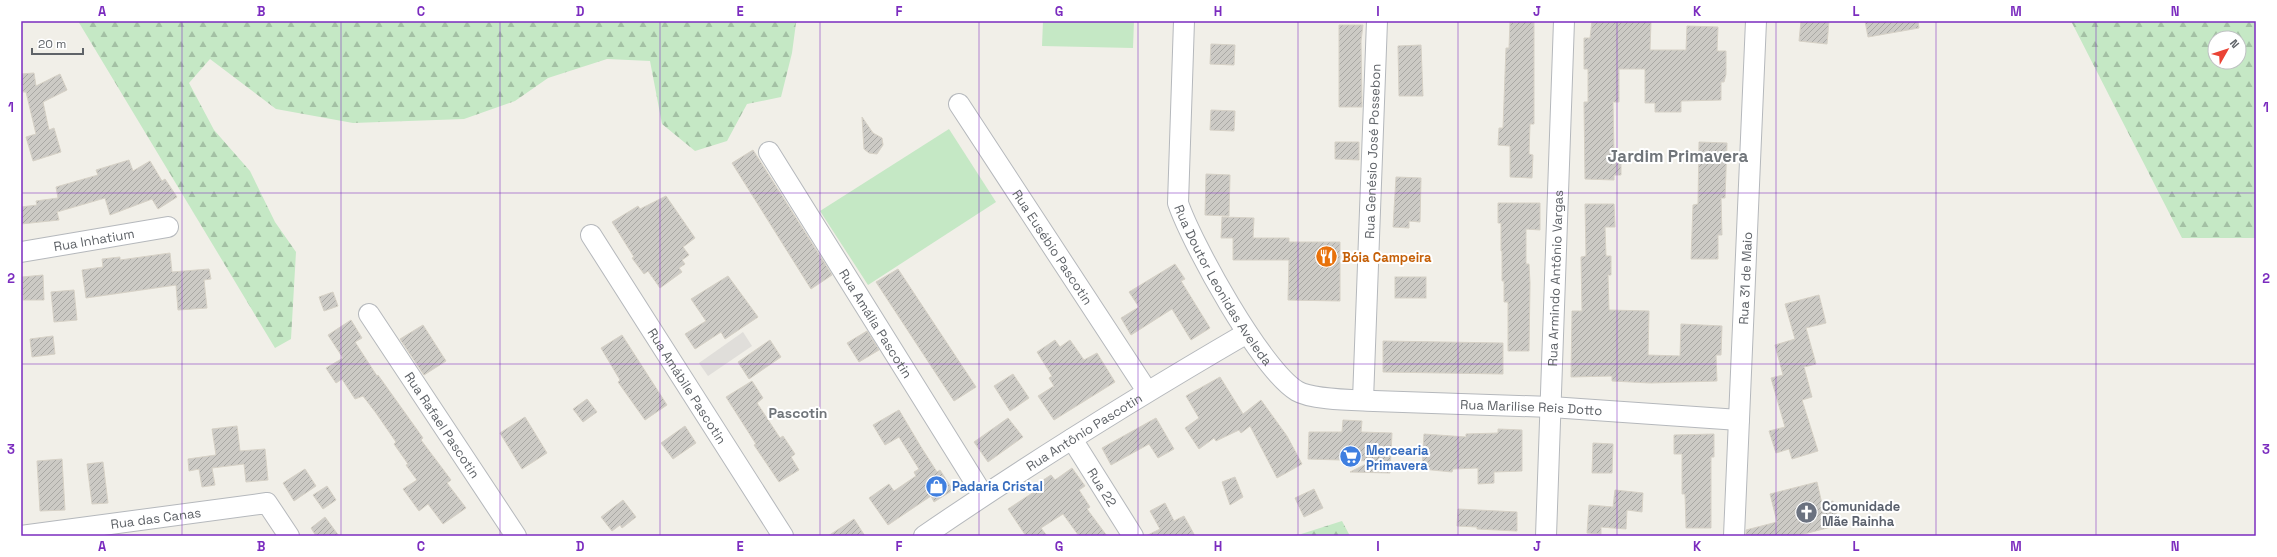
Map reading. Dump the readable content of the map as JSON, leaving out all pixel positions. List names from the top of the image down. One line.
{"streets":{"street":["Rua Genésio José Possebon","Rua Inhatium","Rua Eusébio Pascotin","Rua Armindo Antônio Vargas","Rua 31 de Maio","Rua Doutor Leonidas Aveleda","Rua Amália Pascotin","Rua Amábile Pascotin","Rua Marilise Reis Dotto","Rua Rafael Pascotin","Rua Antônio Pascotin","Rua 22","Rua das Canas"]},"crossings":[["Rua Genésio José Possebon","Rua Marilise Reis Dotto"],["Rua Eusébio Pascotin","Rua Antônio Pascotin"],["Rua Armindo Antônio Vargas","Rua Marilise Reis Dotto"],["Rua 31 de Maio","Rua Marilise Reis Dotto"],["Rua Doutor Leonidas Aveleda","Rua Marilise Reis Dotto"],["Rua Doutor Leonidas Aveleda","Rua Antônio Pascotin"],["Rua Amália Pascotin","Rua Antônio Pascotin"],["Rua Antônio Pascotin","Rua 22"]],"districts":["Jardim Primavera","Pascotin"],"places":{"restaurant":["Bóia Campeira"],"supermarket":["Mercearia Primavera"],"shop":["Padaria Cristal"],"church":["Comunidade Mãe Rainha"]},"scale_bar":"20 m","north":"top right","grid":{"columns":["A","B","C","D","E","F","G","H","I","J","K","L","M","N"],"rows":["1","2","3"]}}
